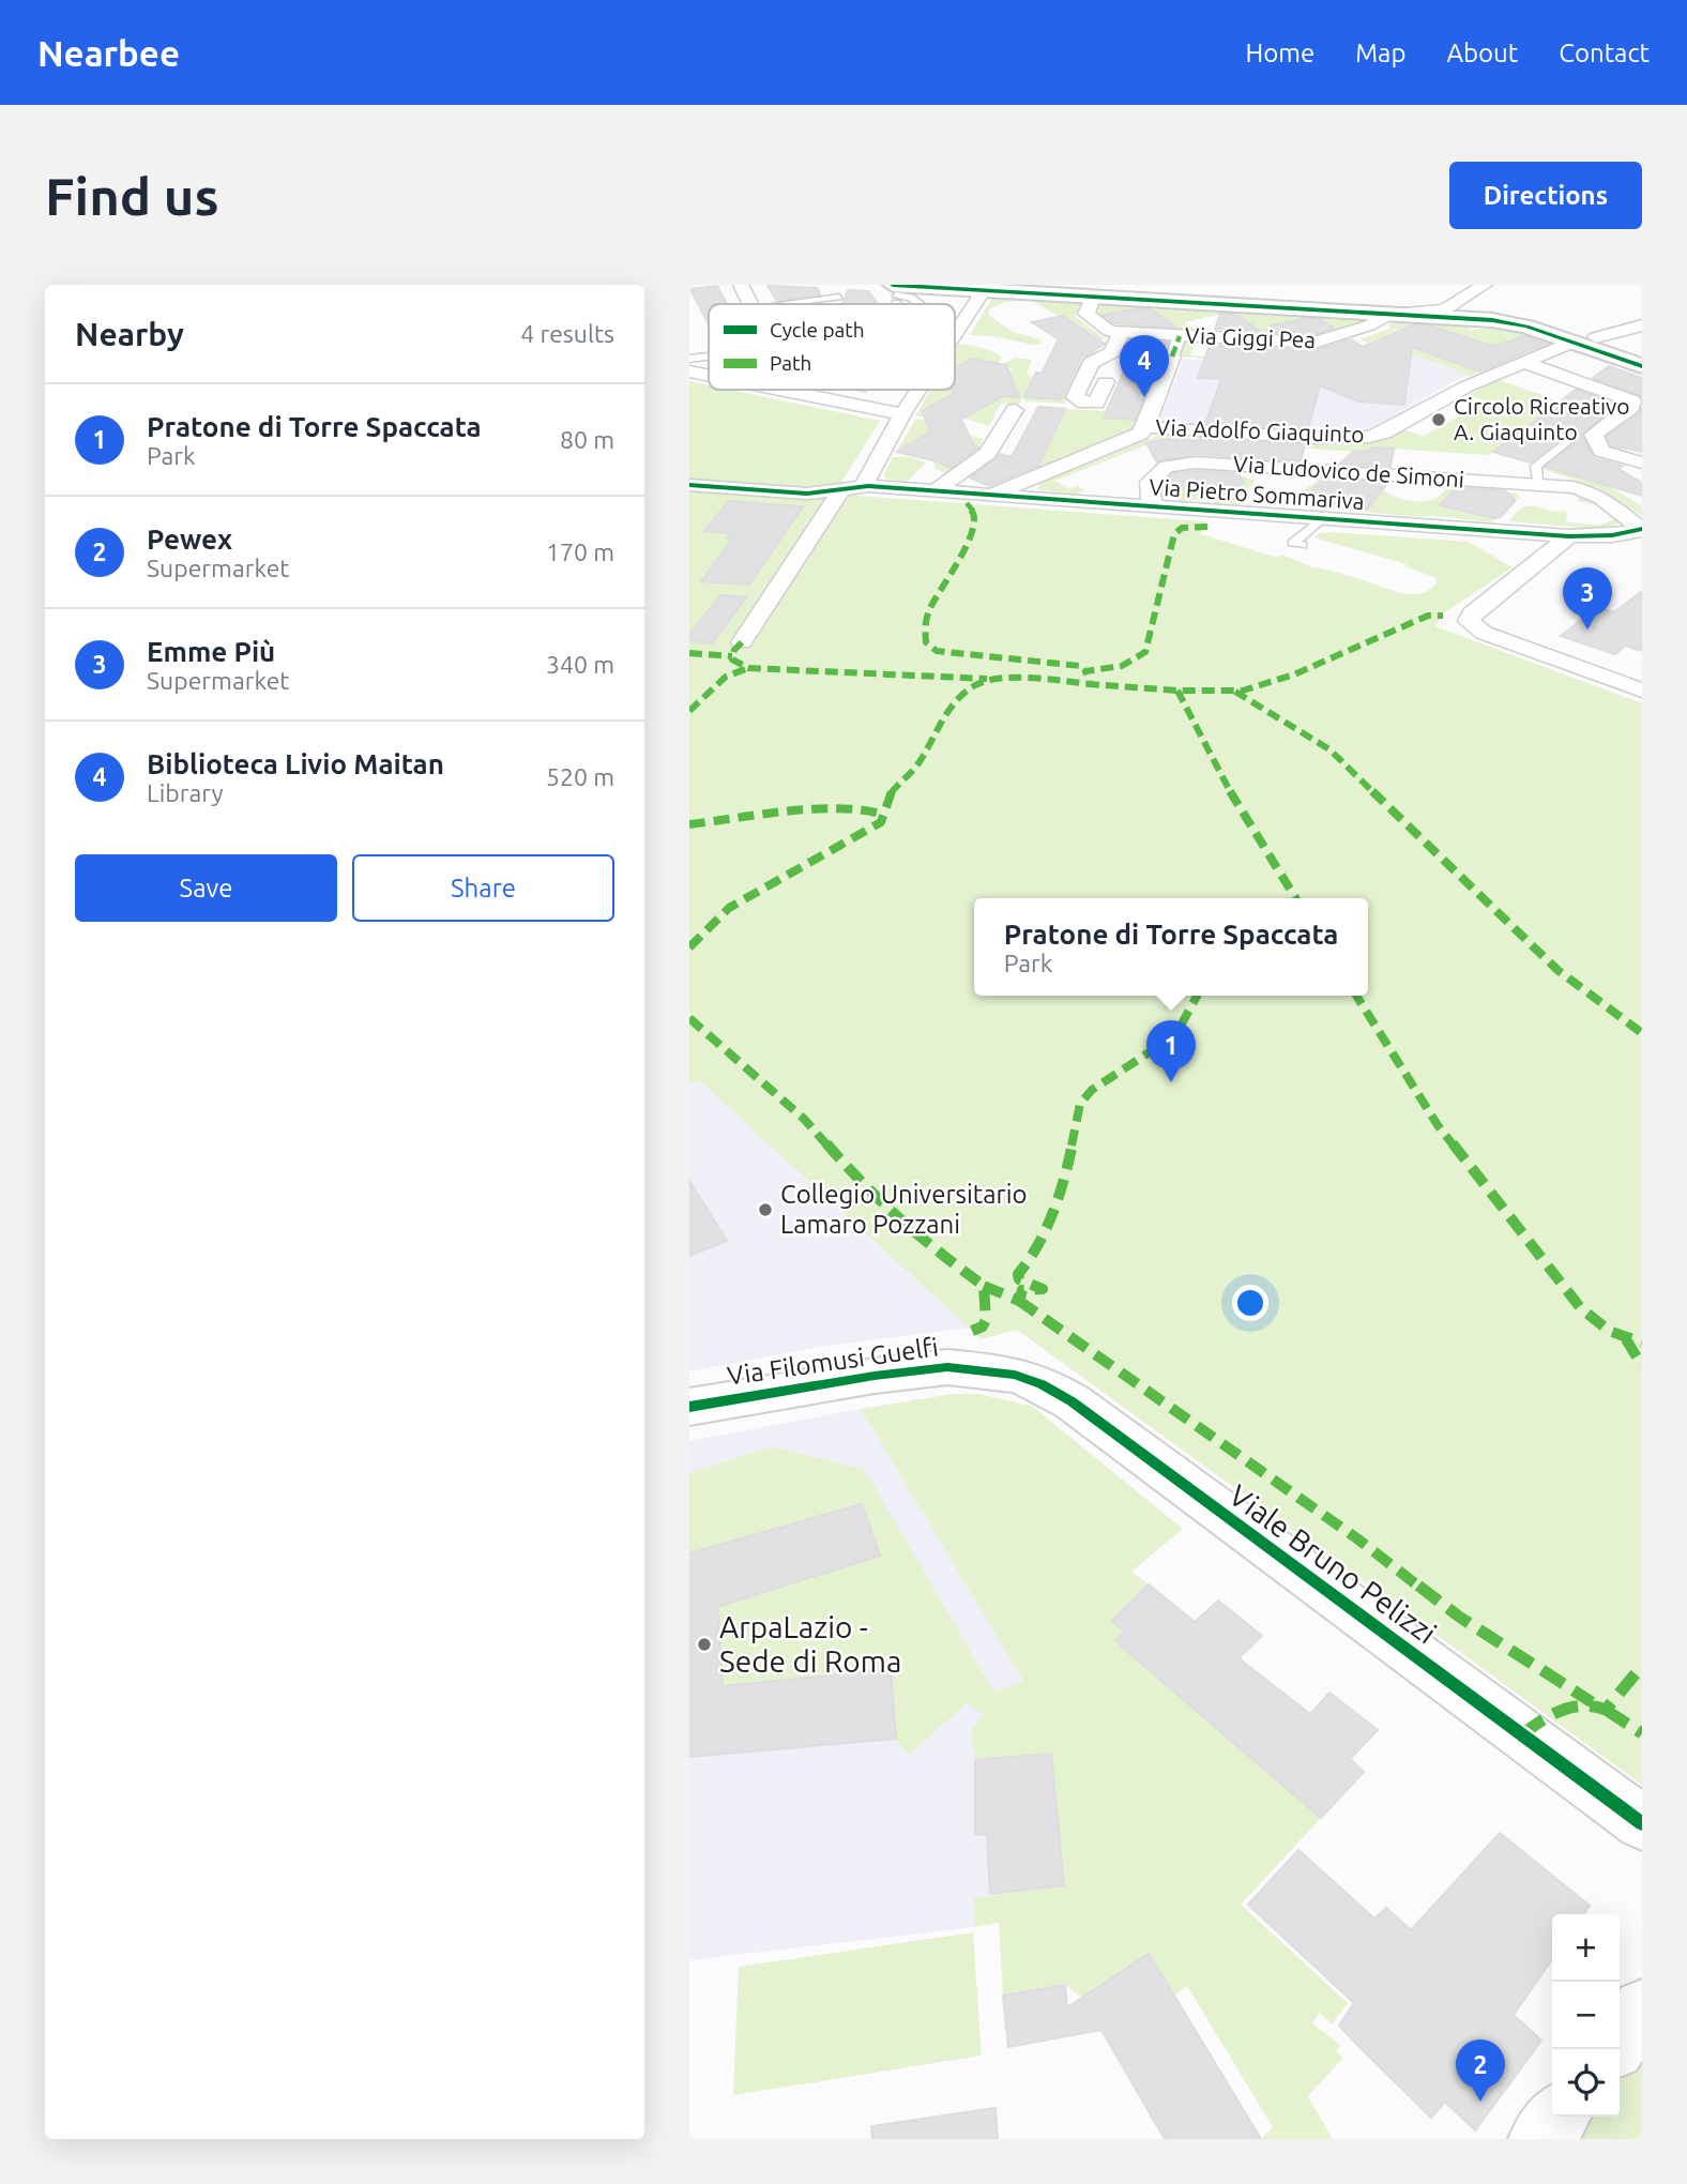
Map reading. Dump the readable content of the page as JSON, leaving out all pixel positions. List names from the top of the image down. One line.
{"streets":{"street":["Via Giggi Pea","Via Adolfo Giaquinto","Via Ludovico de Simoni","Via Pietro Sommariva","Via Filomusi Guelfi","Viale Bruno Pelizzi"]},"crossings":[["Via Adolfo Giaquinto","Via Pietro Sommariva"],["Via Ludovico de Simoni","Via Pietro Sommariva"],["Via Filomusi Guelfi","Viale Bruno Pelizzi"]],"places":["Circolo Ricreativo A. Giaquinto","Collegio Universitario Lamaro Pozzani","ArpaLazio - Sede di Roma"],"legend":["Cycle path","Path"],"page":{"header":"Nearbee","nav":["Home","Map","About","Contact"],"buttons":["Directions",["Save","Share"]],"title":"Find us","heading":["Nearby","4 results"],"pins":["4","3","1","2"],"list":[{"mark":"1","name":"Pratone di Torre Spaccata","note":"Park","value":"80 m"},{"mark":"2","name":"Pewex","note":"Supermarket","value":"170 m"},{"mark":"3","name":"Emme Più","note":"Supermarket","value":"340 m"},{"mark":"4","name":"Biblioteca Livio Maitan","note":"Library","value":"520 m"}],"popup":["Pratone di Torre Spaccata","Park"],"map_buttons":["+","−"]}}
